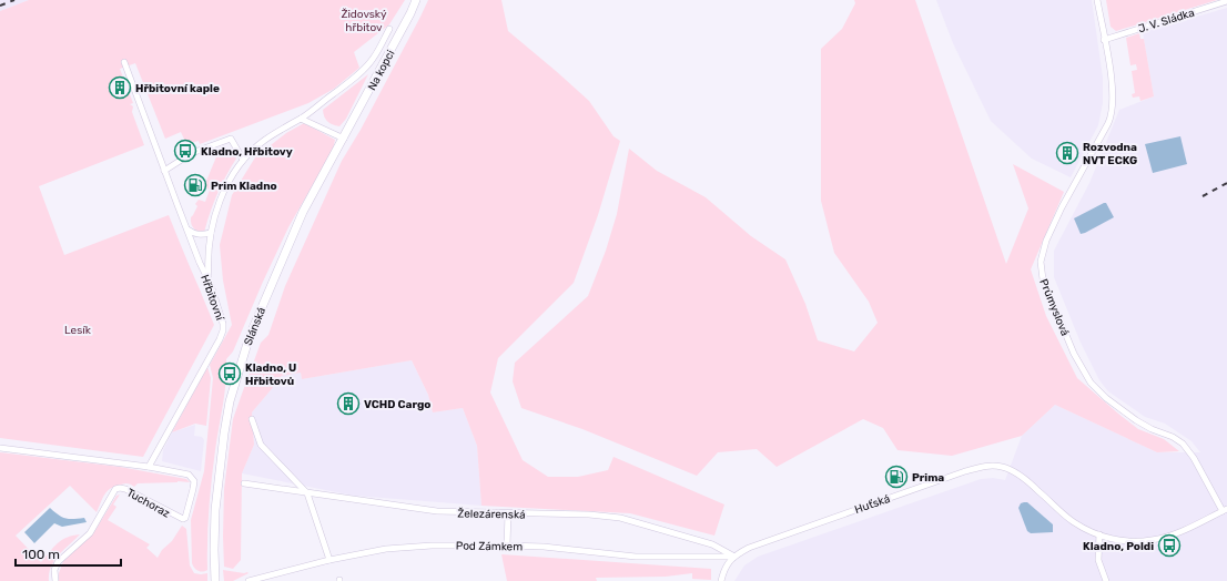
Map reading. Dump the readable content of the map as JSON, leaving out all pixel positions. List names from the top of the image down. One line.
{"streets":{"main road":["Na kopci","Slánská"],"street":["J. V. Sládka","Hřbitovní","Průmyslová","Tuchoraz","Huťská","Železárenská","Pod Zámkem"]},"crossings":[["J. V. Sládka","Průmyslová"],["Na kopci","Slánská"],["Hřbitovní","Tuchoraz"],["Průmyslová","Huťská"],["Huťská","Železárenská"],["Huťská","Pod Zámkem"],["Železárenská","Pod Zámkem"]],"parks":["Židovský hřbitov","Lesík"],"places":{"building":["Hřbitovní kaple","Rozvodna NVT ECKG","VCHD Cargo"],"bus stop":["Kladno, Hřbitovy","Kladno, U Hřbitovů","Kladno, Poldi"],"fuel station":["Prim Kladno","Prima"]},"scale_bar":"100 m"}
